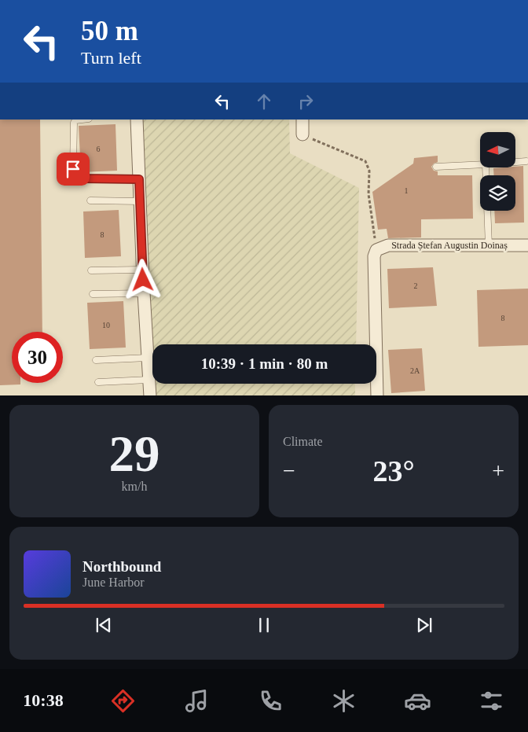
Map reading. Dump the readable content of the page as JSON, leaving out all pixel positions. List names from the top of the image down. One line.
{"streets":{"street":["Strada Ștefan Augustin Doinaș"]},"house_numbers":["6","1","8","2","8","10","2A"],"north":"left","page":{"turn":["50 m","Turn left"],"limit":"30","trip":"10:39 · 1 min · 80 m","tile":[["29","km/h"],"Climate"],"heat":["−","23°","+"],"song":["Northbound","June Harbor"],"tabs":"10:38"}}
